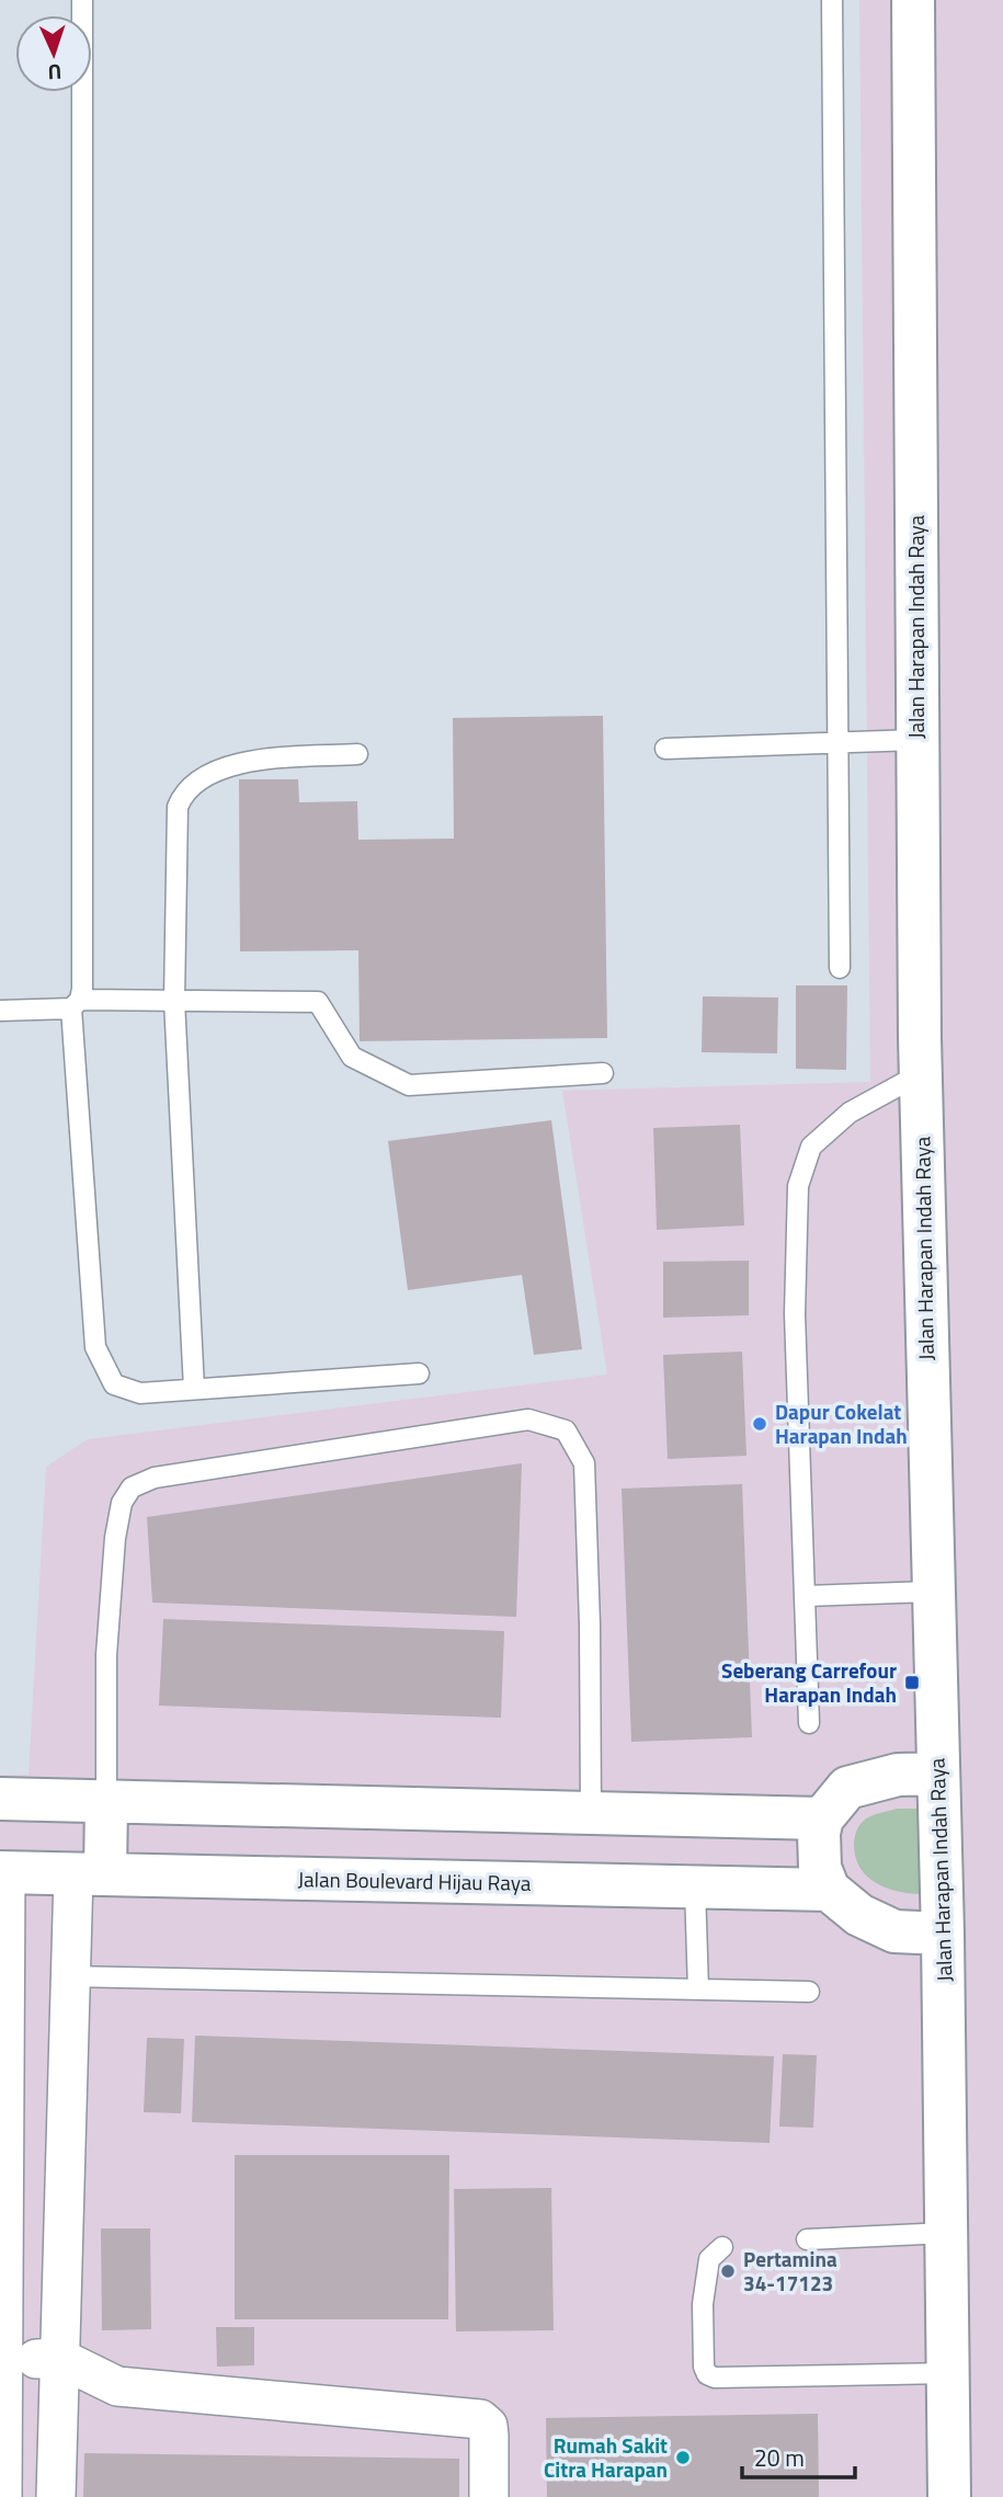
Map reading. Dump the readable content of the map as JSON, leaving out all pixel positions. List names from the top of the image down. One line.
{"streets":{"street":["Jalan Harapan Indah Raya","Jalan Boulevard Hijau Raya"]},"places":{"other":["Dapur Cokelat Harapan Indah","Pertamina 34-17123","Rumah Sakit Citra Harapan"],"transit":["Seberang Carrefour Harapan Indah"]},"scale_bar":"20 m","north":"bottom"}
